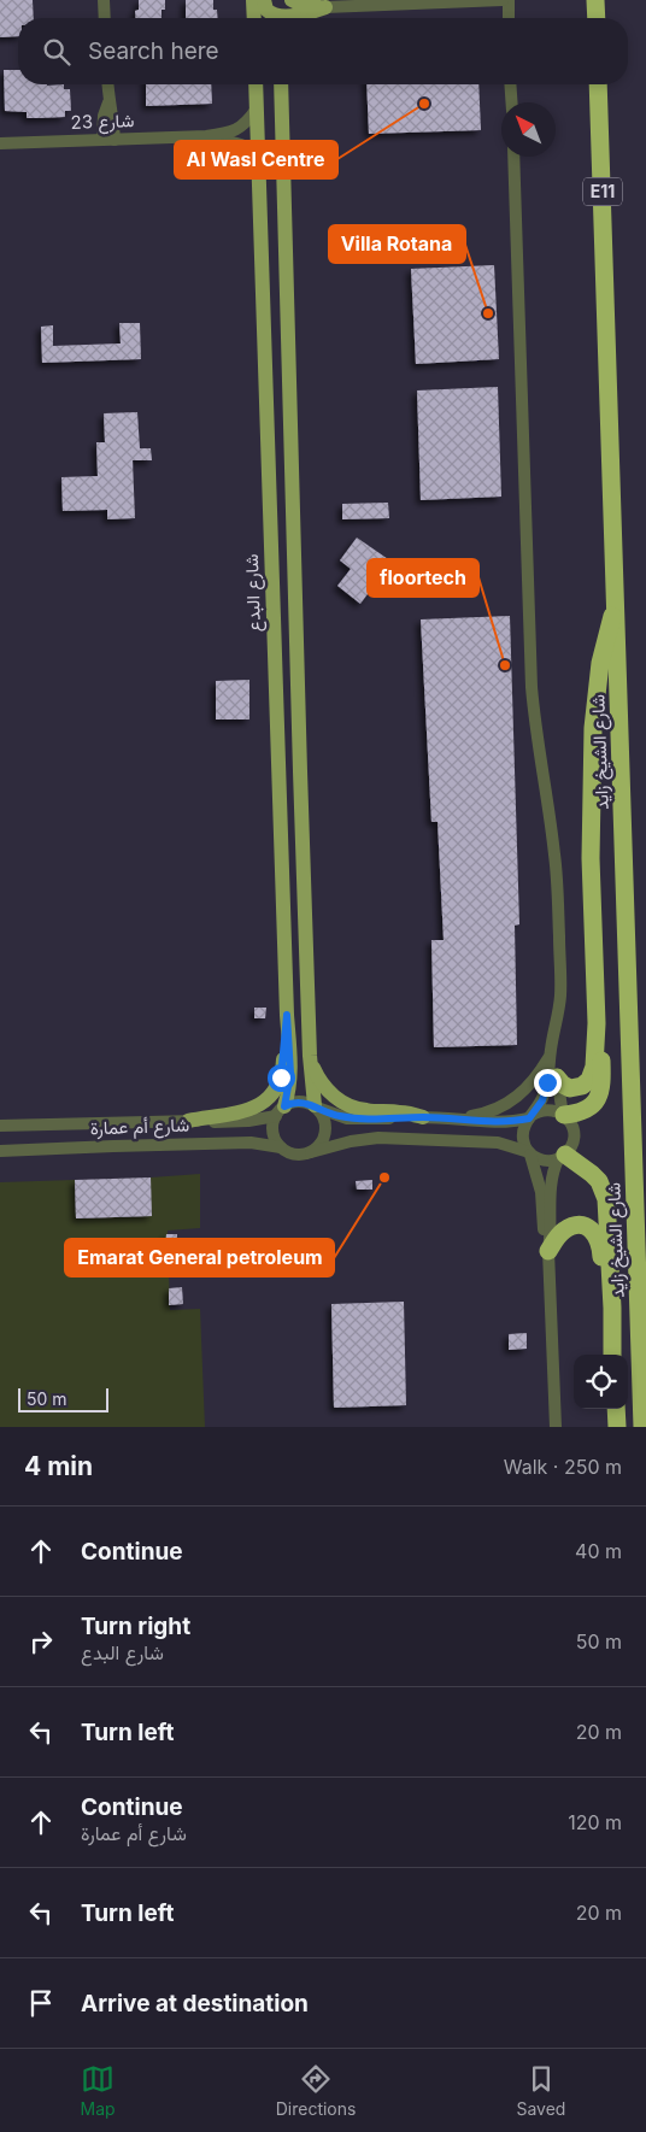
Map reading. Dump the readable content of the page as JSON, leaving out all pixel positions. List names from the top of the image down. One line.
{"streets":{"highway":["E11","شارع الشيخ زايد"],"main road":["شارع البدع"],"street":["شارع 23","شارع أم عمارة"]},"crossings":[["شارع 23","شارع البدع"],["شارع البدع","شارع أم عمارة"]],"places":["Al Wasl Centre","Villa Rotana","floortech","Emarat General petroleum"],"scale_bar":"50 m","north":"top left","page":{"search":"Search here","scale":"50 m","heading":["4 min","Walk · 250 m"],"list":[["Continue","40 m"],["Turn right","شارع البدع","50 m"],["Turn left","20 m"],["Continue","شارع أم عمارة","120 m"],["Turn left","20 m"],"Arrive at destination"],"nav":["Map","Directions","Saved"]}}
